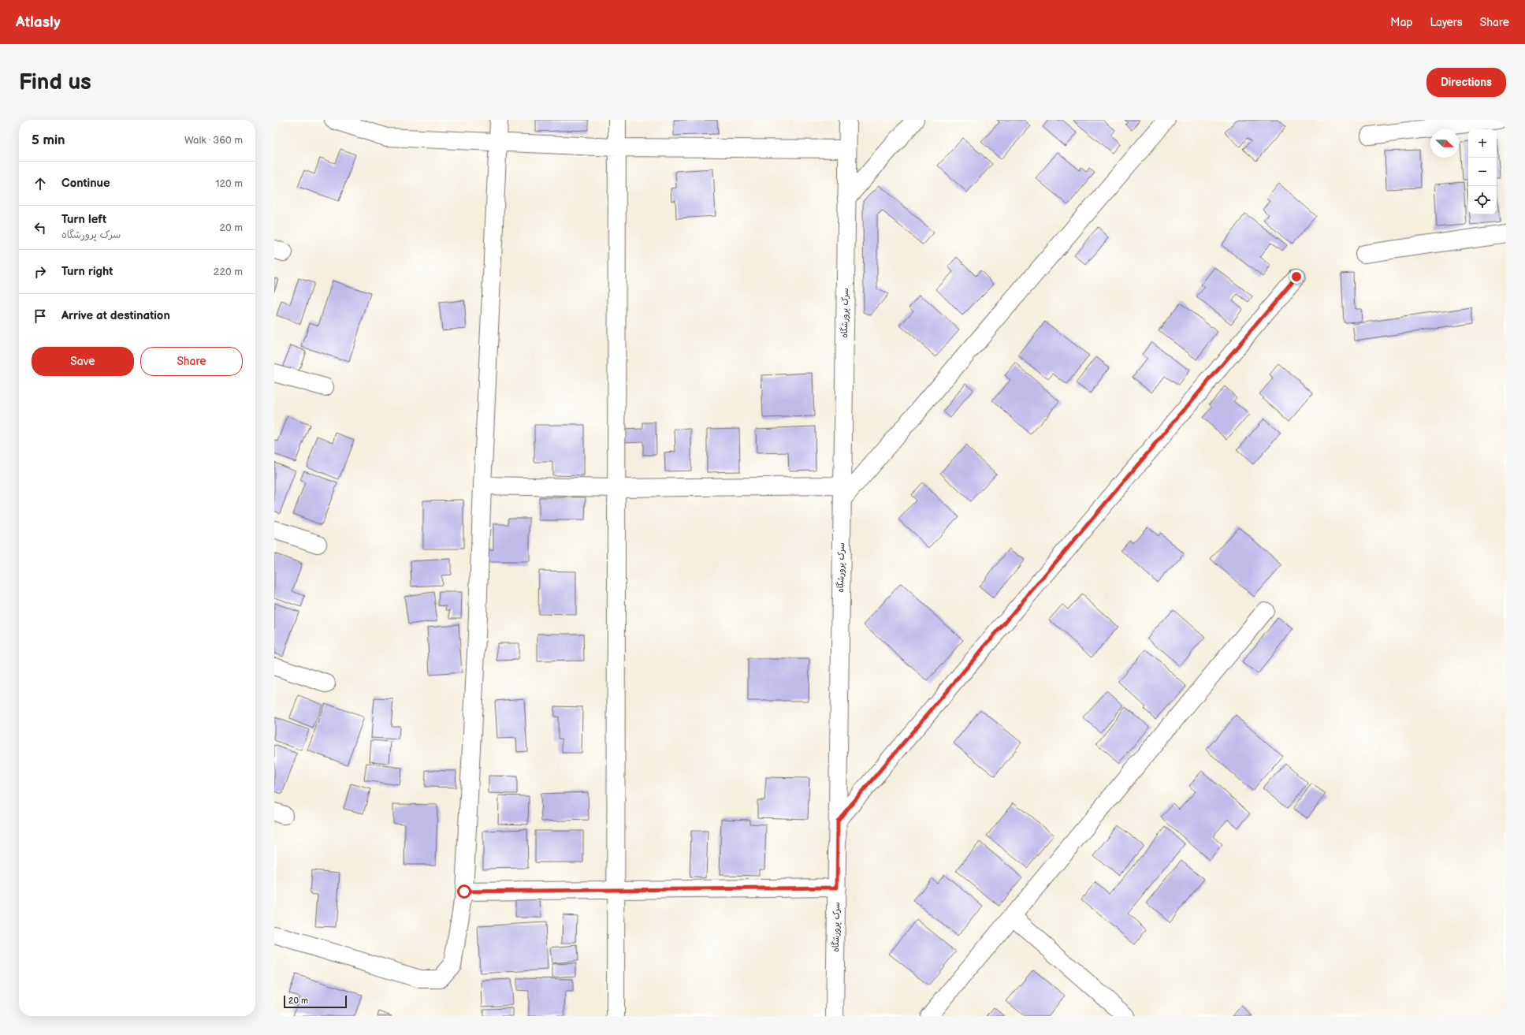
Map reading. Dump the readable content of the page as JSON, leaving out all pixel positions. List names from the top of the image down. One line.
{"streets":{"street":["سرک پرورشگاه"]},"scale_bar":"20 m","north":"right","page":{"header":"Atlasly","nav":["Map","Layers","Share"],"buttons":["Directions",["Save","Share"]],"title":"Find us","heading":["5 min","Walk · 360 m"],"map_buttons":["+","−"],"list":[["Continue","120 m"],["Turn left","سرک پرورشگاه","20 m"],["Turn right","220 m"],"Arrive at destination"],"scale":"20 m"}}
